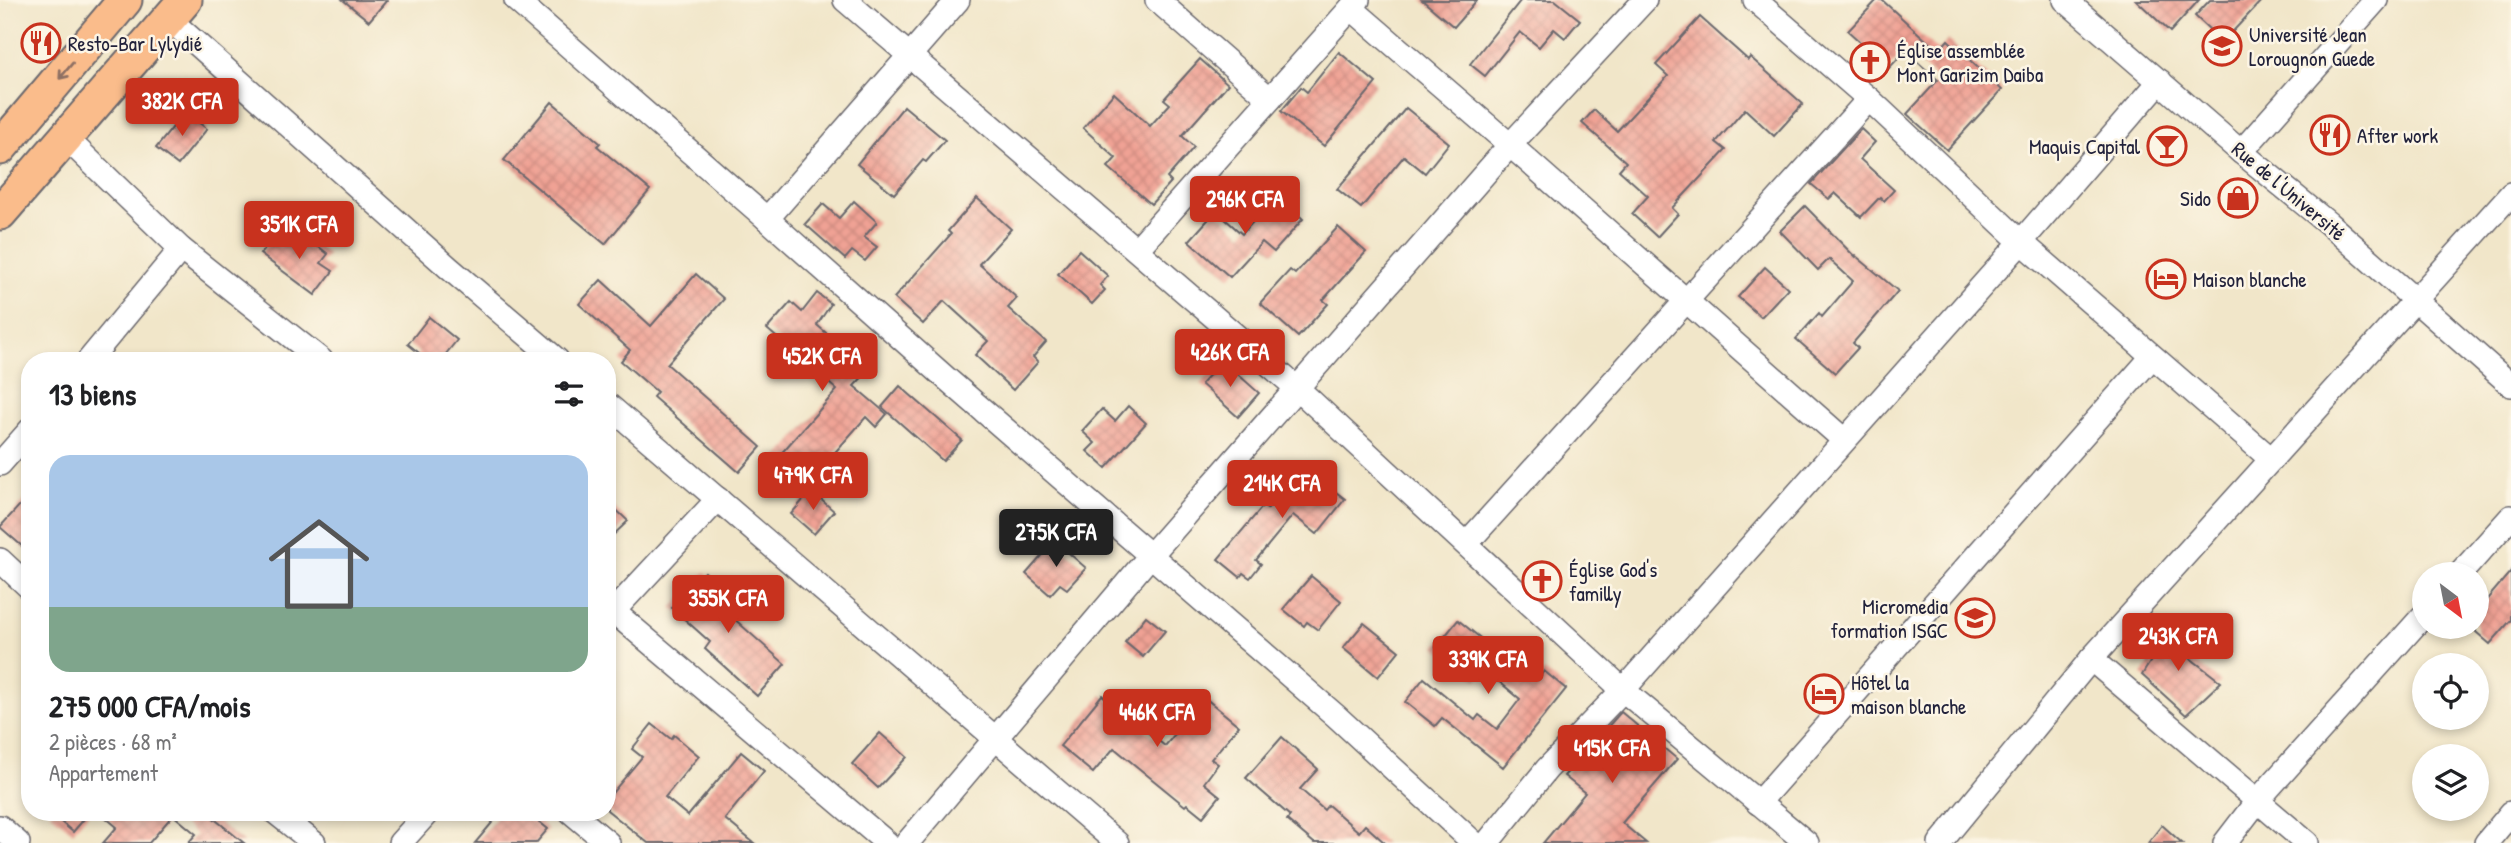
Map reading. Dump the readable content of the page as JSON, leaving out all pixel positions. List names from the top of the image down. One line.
{"streets":{"street":["Rue de l'Université"]},"places":{"restaurant":["Resto-Bar Lylydié","After work"],"school or university":["Université Jean Lorougnon Guede","Micromedia formation ISGC"],"church":["Église assemblée Mont Garizim Daiba","Église God's familly"],"bar":["Maquis Capital"],"shop":["Sido"],"hotel":["Maison blanche","Hôtel la maison blanche"]},"north":"bottom right","page":{"price":["382K CFA","296K CFA","351K CFA","426K CFA","452K CFA","479K CFA","214K CFA","275K CFA","355K CFA","243K CFA","339K CFA","446K CFA","415K CFA"],"heading":"13 biens","list":[{"name":"275 000 CFA/mois","note":"2 pièces · 68 m² · Appartement"}]}}
